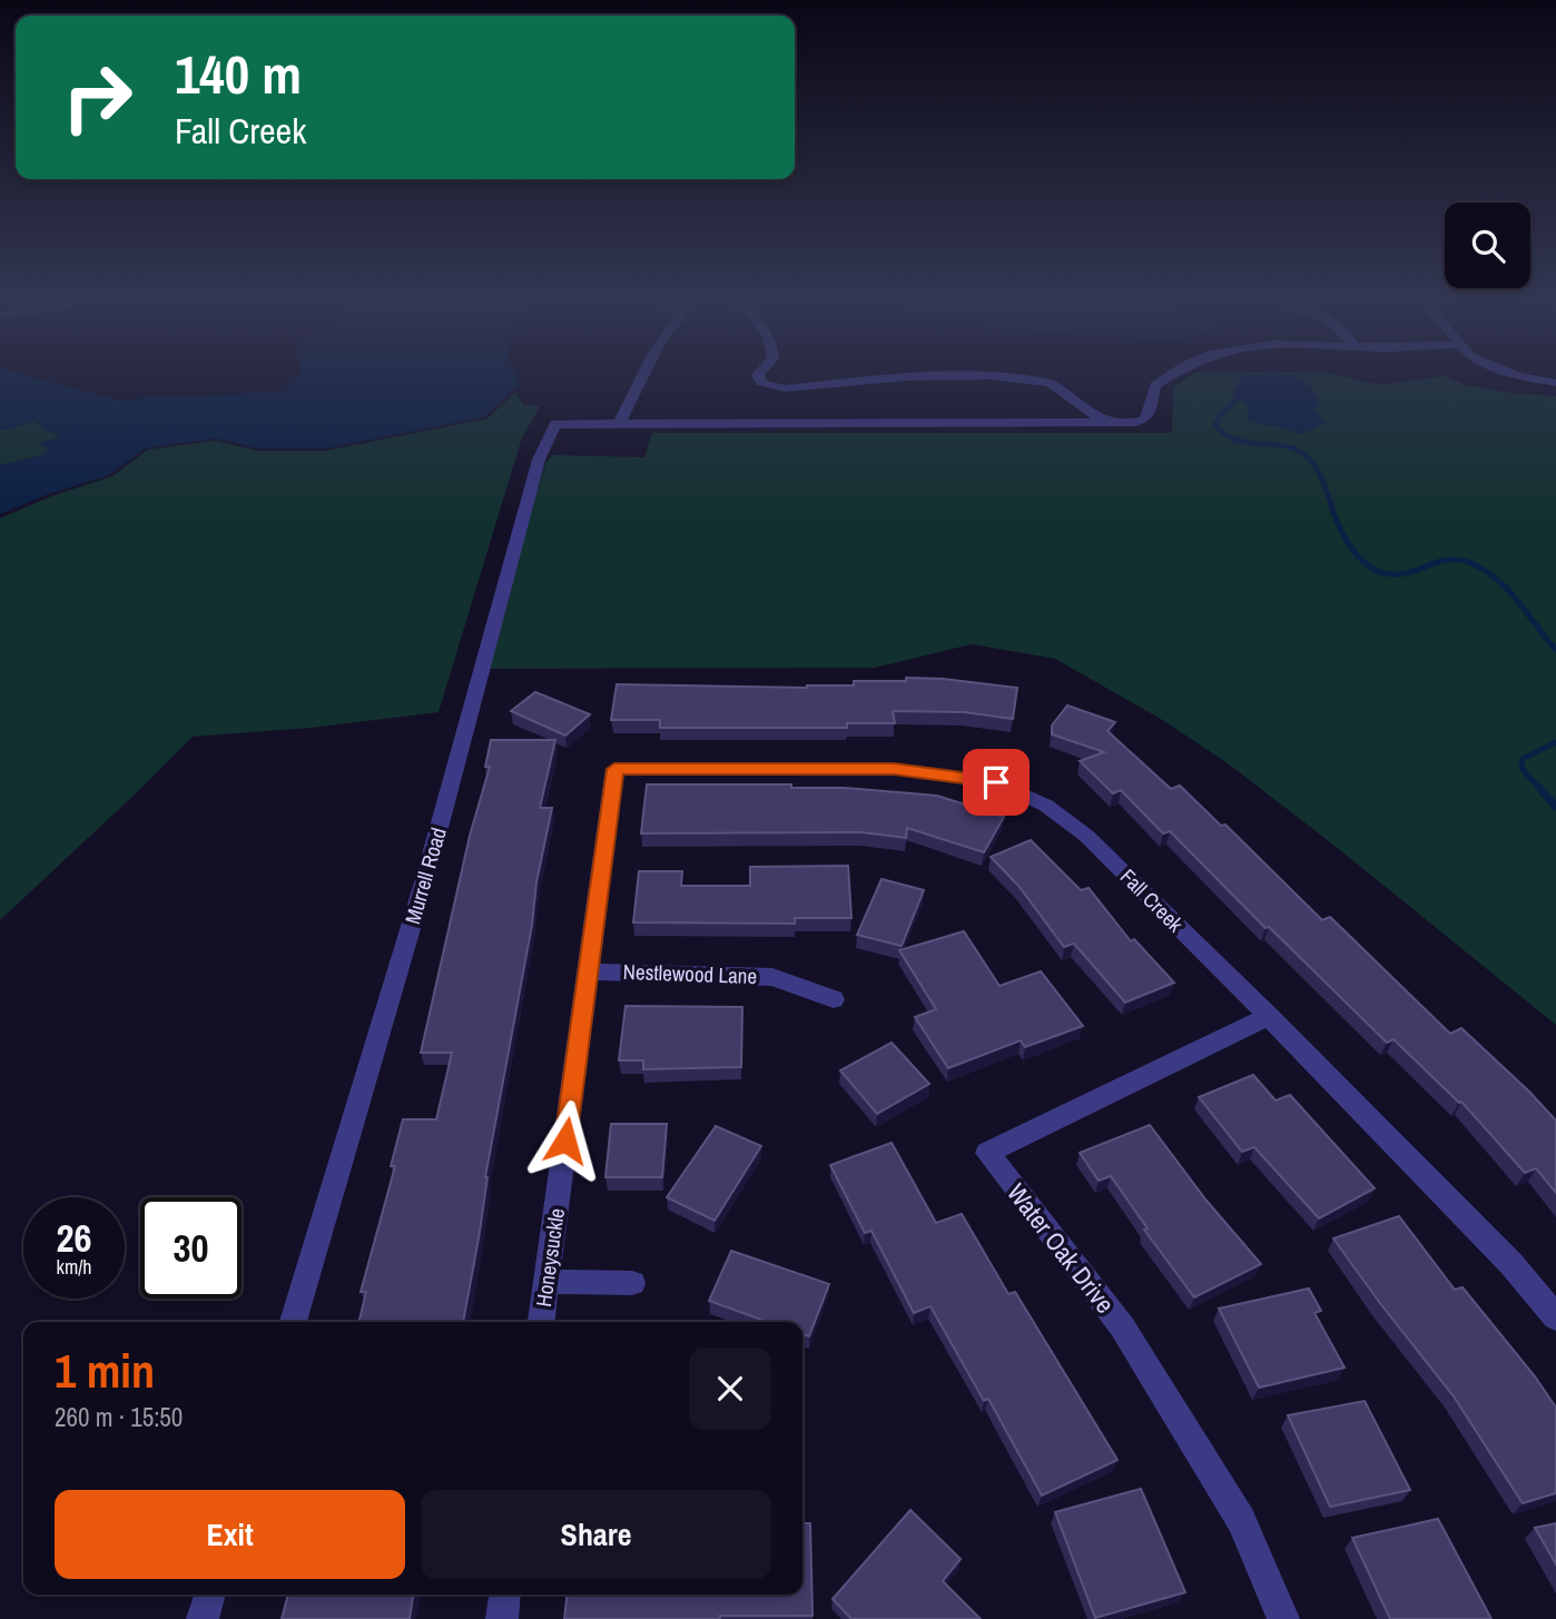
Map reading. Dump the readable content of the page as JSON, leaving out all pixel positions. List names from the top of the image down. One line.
{"streets":{"street":["Murrell Road","Fall Creek","Nestlewood Lane","Water Oak Drive","Honeysuckle"]},"crossings":[["Fall Creek","Water Oak Drive"],["Fall Creek","Honeysuckle"],["Nestlewood Lane","Honeysuckle"]],"page":{"turn":["140 m","Fall Creek"],"speed":"26 km/h","limit":"30","heading":["1 min","260 m · 15:50"],"buttons":["Exit","Share"]}}
